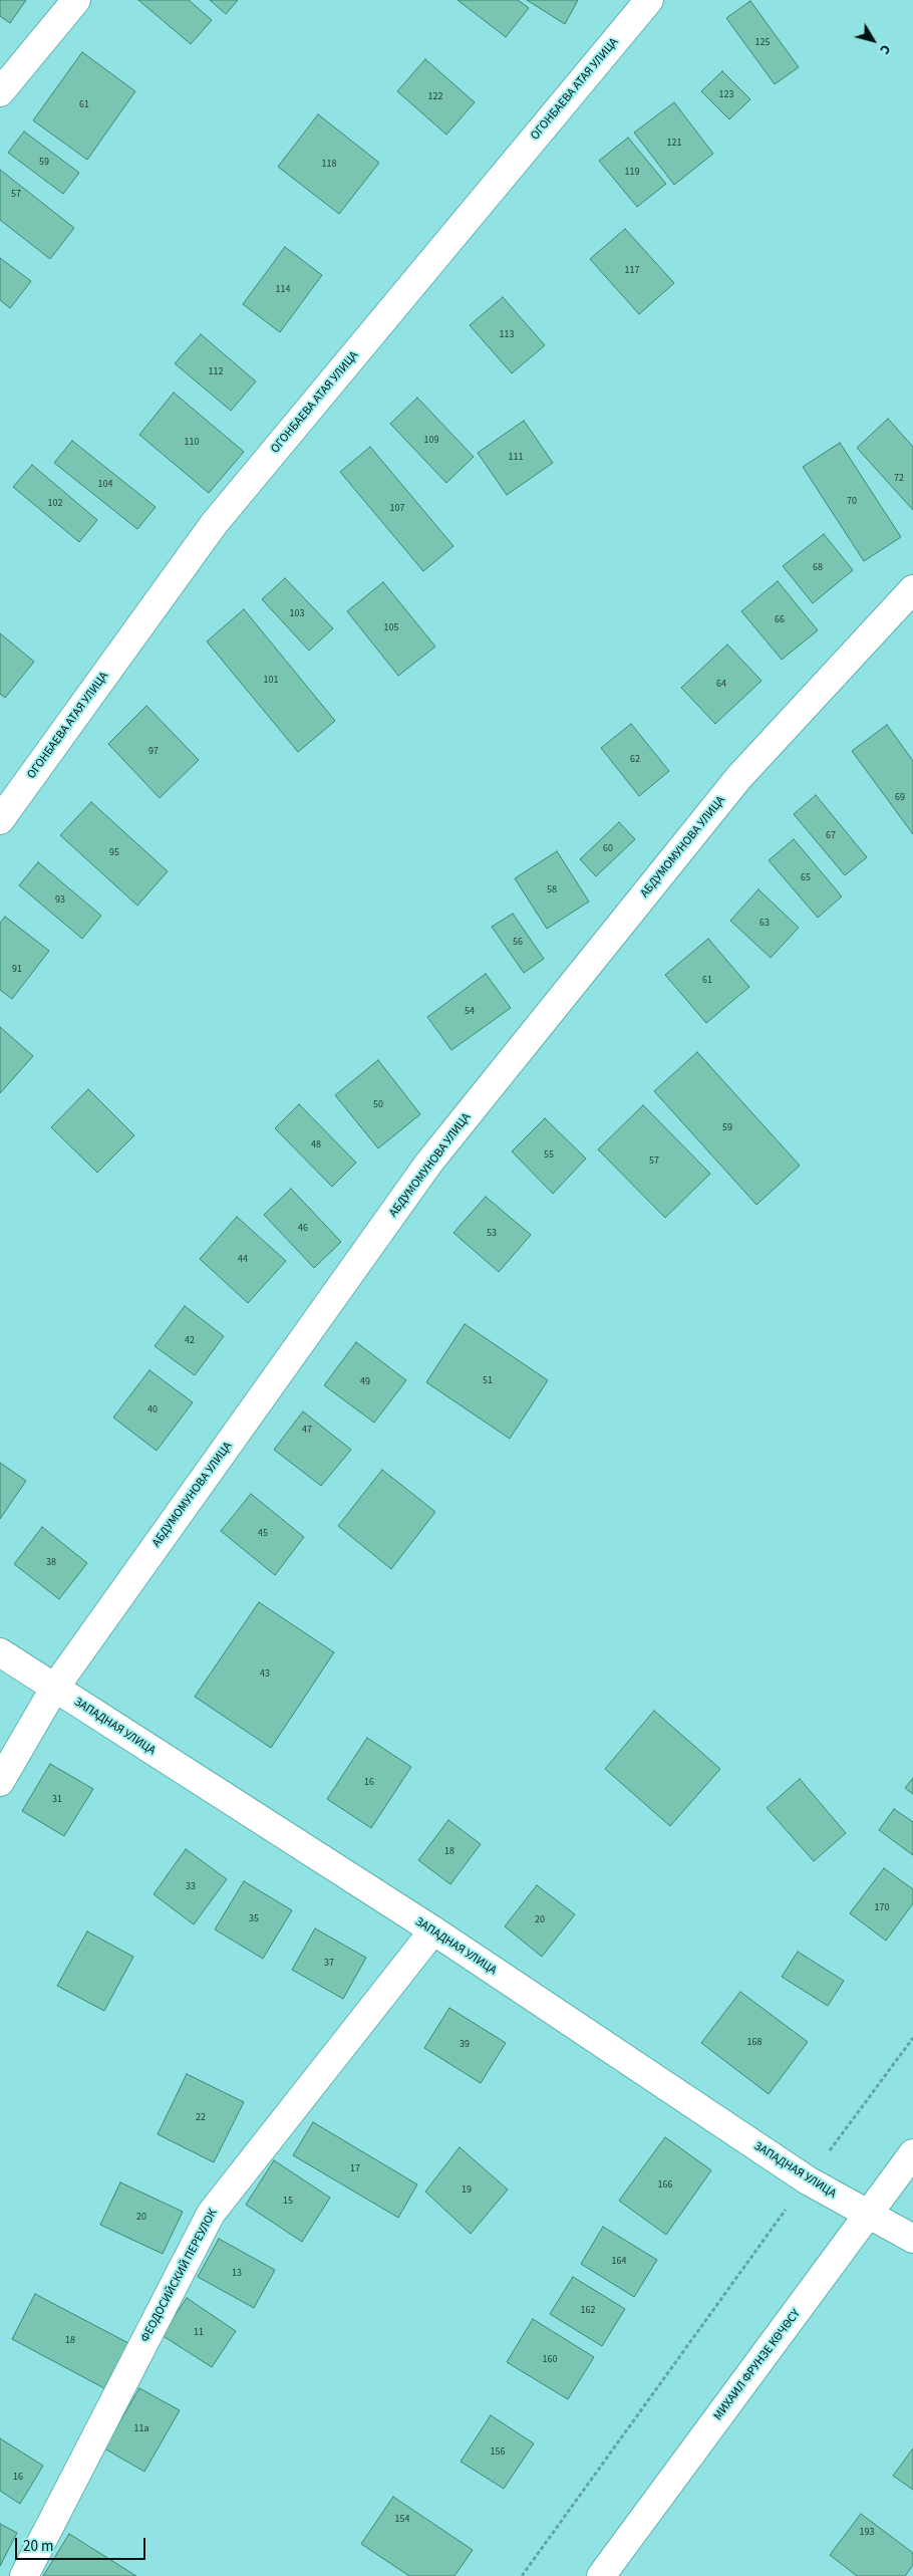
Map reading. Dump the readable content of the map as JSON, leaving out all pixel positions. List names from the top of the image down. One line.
{"streets":{"street":["ОГОНБАЕВА АТАЯ УЛИЦА","АБДУМОМУНОВА УЛИЦА","ЗАПАДНАЯ УЛИЦА","ФЕОДОСИЙСКИЙ ПЕРЕУЛОК","МИХАИЛ ФРУНЗЕ КӨЧӨСҮ"]},"crossings":[["АБДУМОМУНОВА УЛИЦА","ЗАПАДНАЯ УЛИЦА"],["ЗАПАДНАЯ УЛИЦА","ФЕОДОСИЙСКИЙ ПЕРЕУЛОК"],["ЗАПАДНАЯ УЛИЦА","МИХАИЛ ФРУНЗЕ КӨЧӨСҮ"]],"house_numbers":["125","123","122","61","121","59","118","119","57","117","114","113","112","109","110","111","72","104","70","102","107","68","103","66","105","101","64","97","62","69","67","60","95","65","58","93","63","56","91","61","54","50","59","48","55","57","46","53","44","42","51","49","40","47","45","38","43","16","31","18","33","170","35","20","37","168","39","22","17","166","19","15","20","164","13","162","11","18","160","11a","156","16","154","193"],"scale_bar":"20 m","north":"bottom right"}
